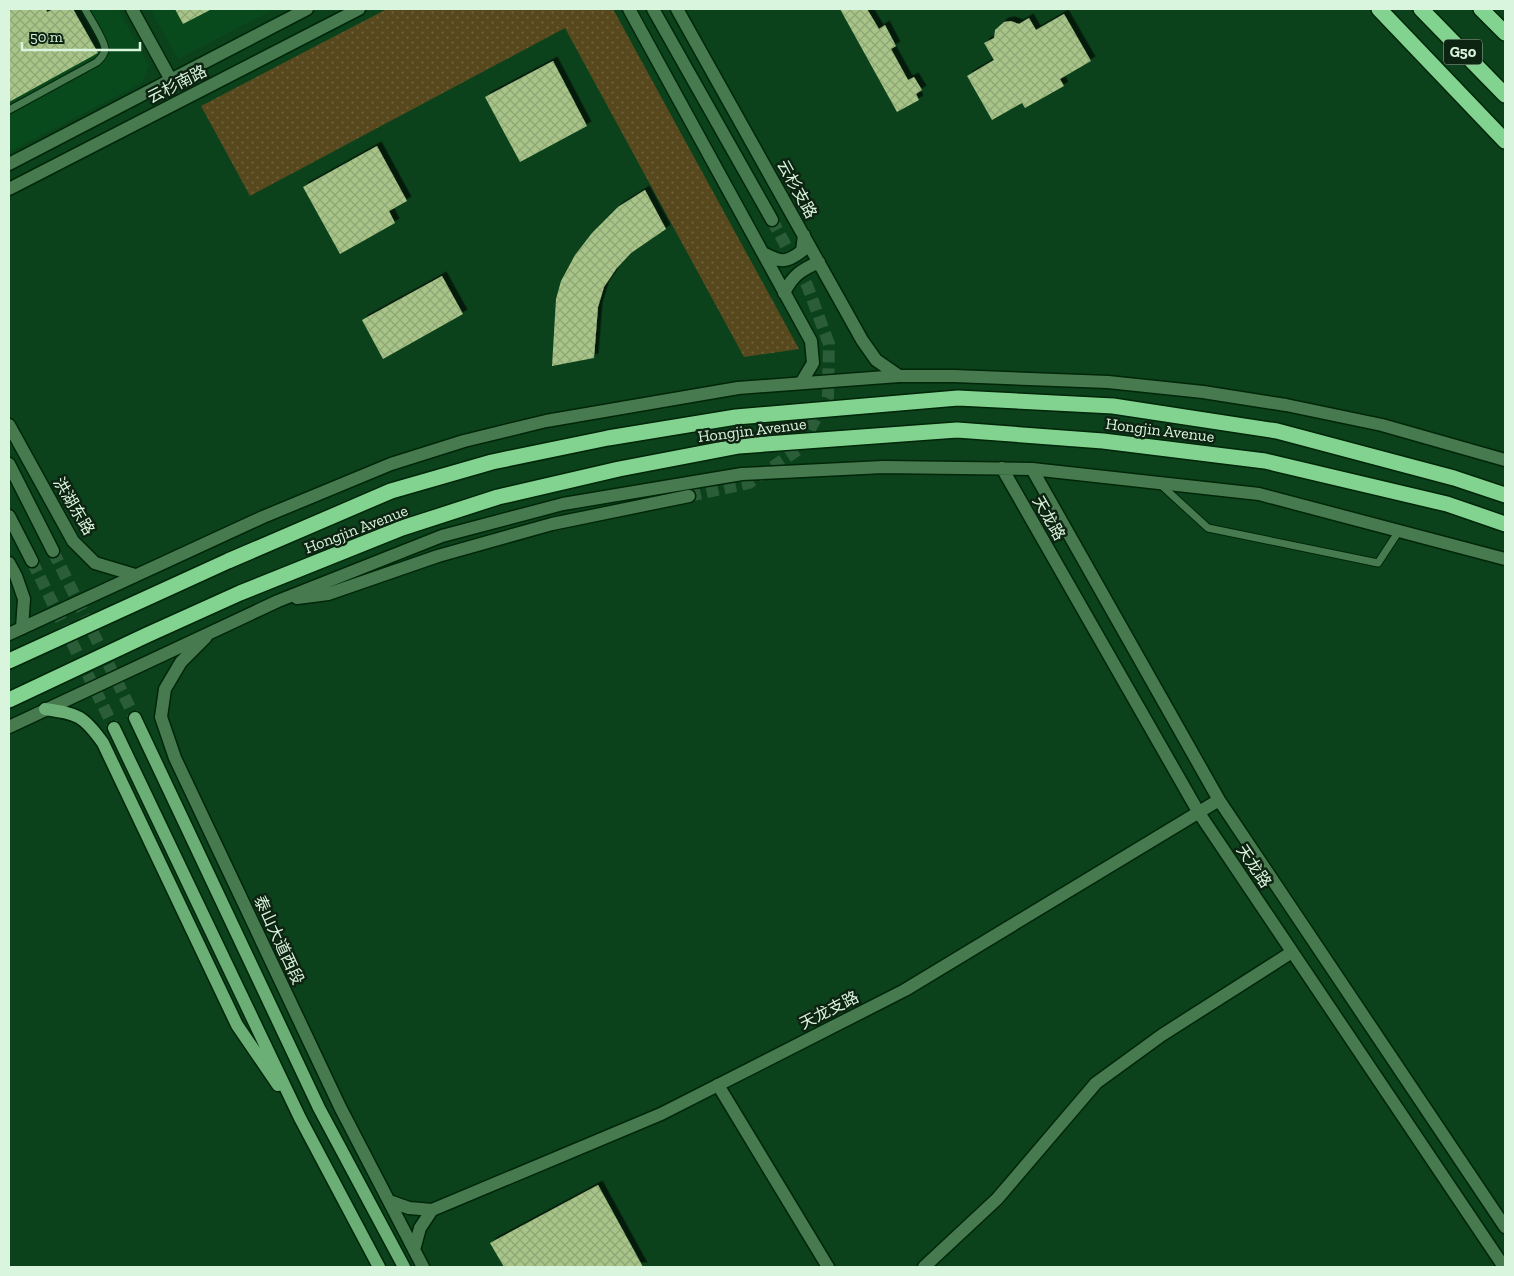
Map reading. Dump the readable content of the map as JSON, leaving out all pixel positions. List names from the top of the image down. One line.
{"streets":{"highway":["G50","Hongjin Avenue"],"main road":["云杉南路","云杉支路","洪湖东路","天龙路","泰山大道西段","天龙支路"]},"crossings":[["天龙路","天龙支路"]],"scale_bar":"50 m"}
